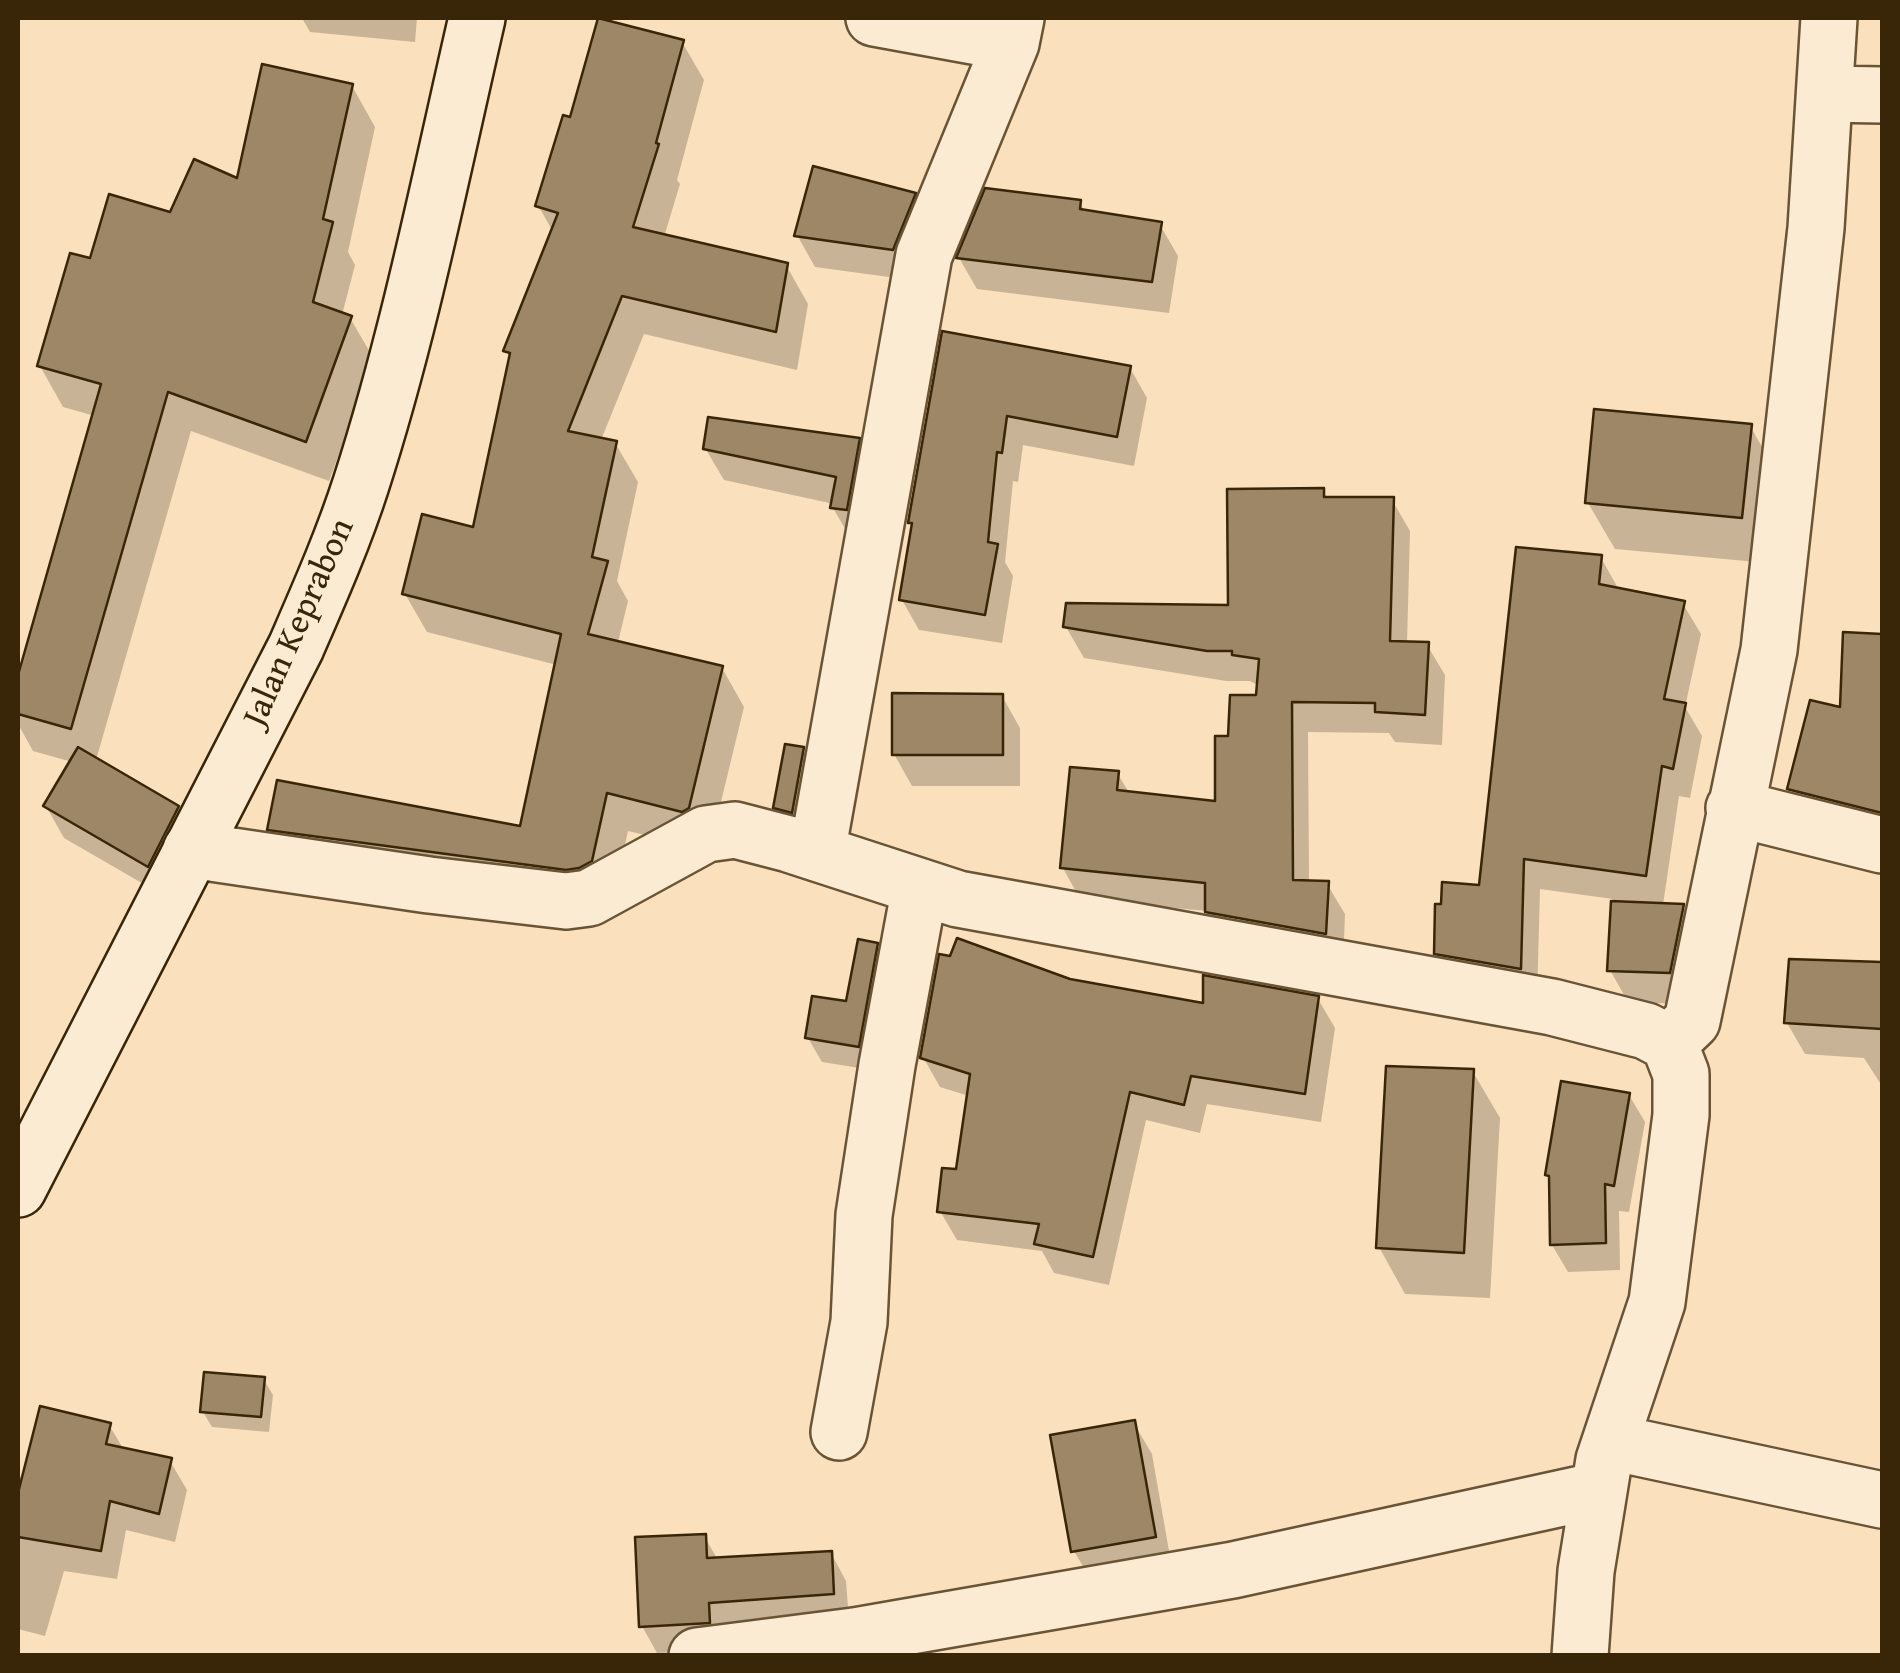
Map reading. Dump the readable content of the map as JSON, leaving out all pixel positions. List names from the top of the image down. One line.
{"streets":{"street":["Jalan Keprabon"]}}
